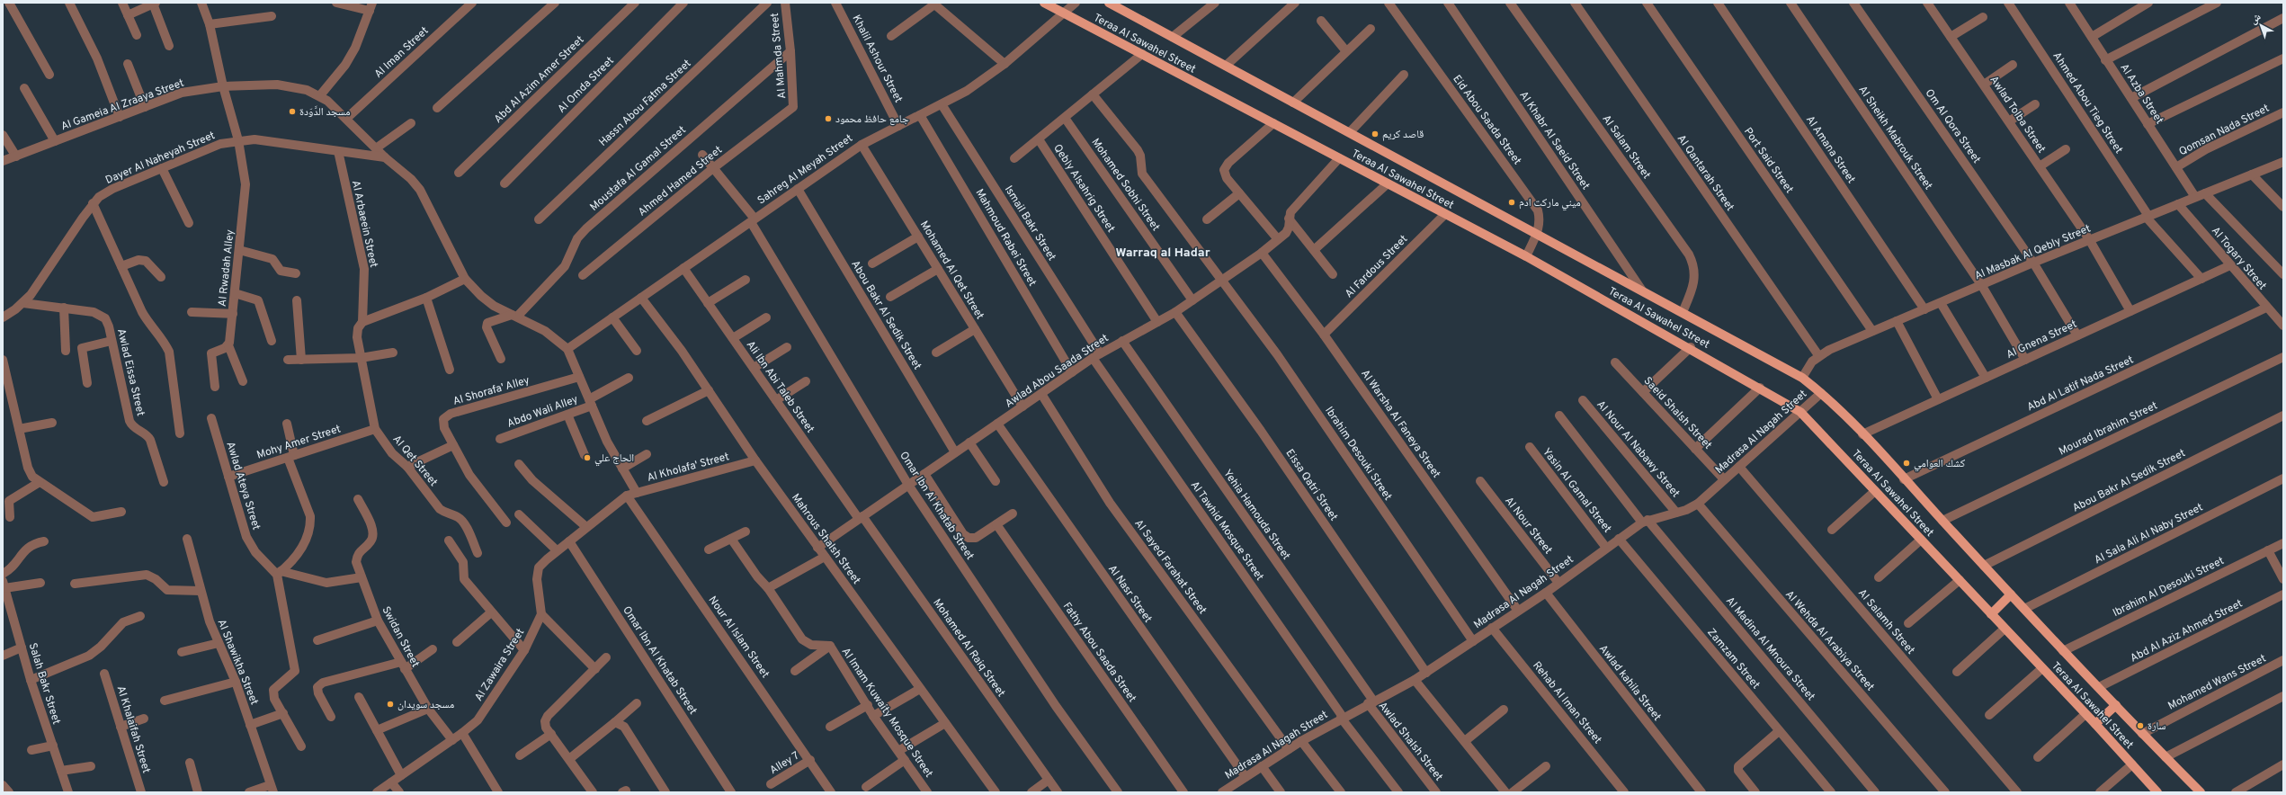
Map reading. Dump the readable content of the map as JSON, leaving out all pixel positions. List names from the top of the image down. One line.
{"streets":{"main road":["Teraa Al Sawahel Street"],"street":["Al Iman Street","Al Mahmda Street","Khalil Ashour Street","Abd Al Azim Amer Street","Al Omda Street","Al Azba Street","Hassn Abou Fatma Street","Ahmed Abou Tieg Street","Al Gameia Al Zraaya Street","Awlad Tolba Street","Eid Abou Saada Street","Om Al Qora Street","Qomsan Nada Street","Al Sheikh Mabrouk Street","Al Khabr Al Saeid Street","Al Salam Street","Al Amana Street","Dayer Al Naheyah Street","Port Said Street","Moustafa Al Gamal Street","Sahreg Al Meyah Street","Al Qantarah Street","Ahmed Hamed Street","Mohamed Sobhi Street","Qebly Alsahrig Street","Ismail Bakr Street","Al Arbaeein Street","Mahmoud Rabei Street","Al Masbak Al Qebly Street","Al Togary Street","Al Fardous Street","Al Rwadah Alley","Mohamed Al Qet Street","Abou Bakr Al Sedik Street","Al Gnena Street","Awlad Abou Saada Street","Awlad Eissa Street","Abd Al Latif Nada Street","Ali Ibn Abi Taleb Street","Al Shorafa' Alley","Abdo Wali Alley","Saeid Shalsh Street","Al Warsha Al Faneya Street","Mourad Ibrahim Street","Madrasa Al Nagah Street","Mohy Amer Street","Al Nour Al Nabawy Street","Ibrahim Desouki Street","Al Qet Street","Al Kholafa' Street","Eissa Qatri Street","Awlad Ateya Street","Yasin Al Gamal Street","Omar Ibn Al Khatab Street","Yehia Hamouda Street","Al Nour Street","Al Tawhid Mosque Street","Al Sala Ali Al Naby Street","Mahrous Shalsh Street","Al Sayed Farahat Street","Ibrahim Al Desouki Street","Al Nasr Street","Al Salamh Street","Abd Al Aziz Ahmed Street","Swidan Street","Nour Al Islam Street","Al Wehda Al Arabiya Street","Mohamed Al Raiq Street","Al Madina Al Mnoura Street","Fathy Abou Saada Street","Zamzam Street","Al Shawikha Street","Al Zawaira Street","Mohamed Wans Street","Awlad kahila Street","Salah Bakr Street","Rehab Al Iman Street","Al Imam Kuwaity Mosque Street","Al Khalaifah Street","Awlad Shalsh Street","Alley 7"]},"crossings":[["Teraa Al Sawahel Street","Eid Abou Saada Street"],["Teraa Al Sawahel Street","Al Khabr Al Saeid Street"],["Teraa Al Sawahel Street","Al Salam Street"],["Teraa Al Sawahel Street","Sahreg Al Meyah Street"],["Teraa Al Sawahel Street","Qebly Alsahrig Street"],["Teraa Al Sawahel Street","Al Masbak Al Qebly Street"],["Teraa Al Sawahel Street","Al Fardous Street"],["Teraa Al Sawahel Street","Abou Bakr Al Sedik Street"],["Teraa Al Sawahel Street","Al Gnena Street"],["Teraa Al Sawahel Street","Awlad Abou Saada Street"],["Teraa Al Sawahel Street","Abd Al Latif Nada Street"],["Teraa Al Sawahel Street","Mourad Ibrahim Street"],["Teraa Al Sawahel Street","Madrasa Al Nagah Street"],["Teraa Al Sawahel Street","Al Sala Ali Al Naby Street"],["Teraa Al Sawahel Street","Ibrahim Al Desouki Street"],["Teraa Al Sawahel Street","Abd Al Aziz Ahmed Street"],["Teraa Al Sawahel Street","Mohamed Wans Street"],["Al Iman Street","Al Gameia Al Zraaya Street"],["Al Mahmda Street","Moustafa Al Gamal Street"],["Al Mahmda Street","Ahmed Hamed Street"],["Khalil Ashour Street","Sahreg Al Meyah Street"],["Al Azba Street","Qomsan Nada Street"],["Al Azba Street","Al Masbak Al Qebly Street"],["Ahmed Abou Tieg Street","Al Masbak Al Qebly Street"],["Ahmed Abou Tieg Street","Al Gnena Street"],["Al Gameia Al Zraaya Street","Dayer Al Naheyah Street"],["Al Gameia Al Zraaya Street","Moustafa Al Gamal Street"],["Al Gameia Al Zraaya Street","Sahreg Al Meyah Street"],["Al Gameia Al Zraaya Street","Al Rwadah Alley"],["Awlad Tolba Street","Al Masbak Al Qebly Street"],["Awlad Tolba Street","Al Gnena Street"],["Om Al Qora Street","Al Masbak Al Qebly Street"],["Om Al Qora Street","Al Gnena Street"],["Al Sheikh Mabrouk Street","Al Masbak Al Qebly Street"],["Al Sheikh Mabrouk Street","Al Gnena Street"],["Al Amana Street","Al Masbak Al Qebly Street"],["Dayer Al Naheyah Street","Al Arbaeein Street"],["Dayer Al Naheyah Street","Al Rwadah Alley"],["Dayer Al Naheyah Street","Awlad Eissa Street"],["Port Said Street","Al Masbak Al Qebly Street"],["Sahreg Al Meyah Street","Ismail Bakr Street"],["Sahreg Al Meyah Street","Mahmoud Rabei Street"],["Sahreg Al Meyah Street","Mohamed Al Qet Street"],["Sahreg Al Meyah Street","Abou Bakr Al Sedik Street"],["Sahreg Al Meyah Street","Ali Ibn Abi Taleb Street"],["Sahreg Al Meyah Street","Omar Ibn Al Khatab Street"],["Sahreg Al Meyah Street","Mahrous Shalsh Street"],["Al Qantarah Street","Al Masbak Al Qebly Street"],["Ahmed Hamed Street","Omar Ibn Al Khatab Street"],["Mohamed Sobhi Street","Qebly Alsahrig Street"],["Mohamed Sobhi Street","Awlad Abou Saada Street"],["Qebly Alsahrig Street","Awlad Abou Saada Street"],["Qebly Alsahrig Street","Ibrahim Desouki Street"],["Ismail Bakr Street","Awlad Abou Saada Street"],["Ismail Bakr Street","Al Tawhid Mosque Street"],["Al Arbaeein Street","Mohy Amer Street"],["Al Arbaeein Street","Al Qet Street"],["Mahmoud Rabei Street","Awlad Abou Saada Street"],["Al Masbak Al Qebly Street","Al Togary Street"],["Al Togary Street","Al Gnena Street"],["Al Togary Street","Abd Al Latif Nada Street"],["Al Fardous Street","Al Warsha Al Faneya Street"],["Mohamed Al Qet Street","Awlad Abou Saada Street"],["Abou Bakr Al Sedik Street","Awlad Abou Saada Street"],["Awlad Abou Saada Street","Ali Ibn Abi Taleb Street"],["Awlad Abou Saada Street","Al Warsha Al Faneya Street"],["Awlad Abou Saada Street","Ibrahim Desouki Street"],["Awlad Abou Saada Street","Eissa Qatri Street"],["Awlad Abou Saada Street","Omar Ibn Al Khatab Street"],["Awlad Abou Saada Street","Yehia Hamouda Street"],["Awlad Abou Saada Street","Al Tawhid Mosque Street"],["Awlad Abou Saada Street","Mahrous Shalsh Street"],["Awlad Abou Saada Street","Al Sayed Farahat Street"],["Awlad Abou Saada Street","Al Nasr Street"],["Awlad Abou Saada Street","Mohamed Al Raiq Street"],["Ali Ibn Abi Taleb Street","Mohamed Al Raiq Street"],["Saeid Shalsh Street","Madrasa Al Nagah Street"],["Al Warsha Al Faneya Street","Madrasa Al Nagah Street"],["Madrasa Al Nagah Street","Al Nour Al Nabawy Street"],["Madrasa Al Nagah Street","Ibrahim Desouki Street"],["Madrasa Al Nagah Street","Eissa Qatri Street"],["Madrasa Al Nagah Street","Yasin Al Gamal Street"],["Madrasa Al Nagah Street","Yehia Hamouda Street"],["Madrasa Al Nagah Street","Al Nour Street"],["Madrasa Al Nagah Street","Al Tawhid Mosque Street"],["Madrasa Al Nagah Street","Al Sayed Farahat Street"],["Madrasa Al Nagah Street","Al Nasr Street"],["Madrasa Al Nagah Street","Al Salamh Street"],["Madrasa Al Nagah Street","Al Wehda Al Arabiya Street"],["Madrasa Al Nagah Street","Al Madina Al Mnoura Street"],["Madrasa Al Nagah Street","Zamzam Street"],["Madrasa Al Nagah Street","Awlad kahila Street"],["Madrasa Al Nagah Street","Rehab Al Iman Street"],["Madrasa Al Nagah Street","Awlad Shalsh Street"],["Mohy Amer Street","Al Qet Street"],["Mohy Amer Street","Awlad Ateya Street"],["Al Kholafa' Street","Mahrous Shalsh Street"],["Al Kholafa' Street","Nour Al Islam Street"],["Yehia Hamouda Street","Awlad Shalsh Street"],["Swidan Street","Al Zawaira Street"],["Nour Al Islam Street","Alley 7"]],"districts":["Warraq al Hadar"],"places":["مسجد الدَّوَدة","جامع حافظ محمود","قاصد كريم","ميني ماركت ادم","الحاج علي","كشك العوامي","مسجد سويدان","سارة"],"north":"top left"}
